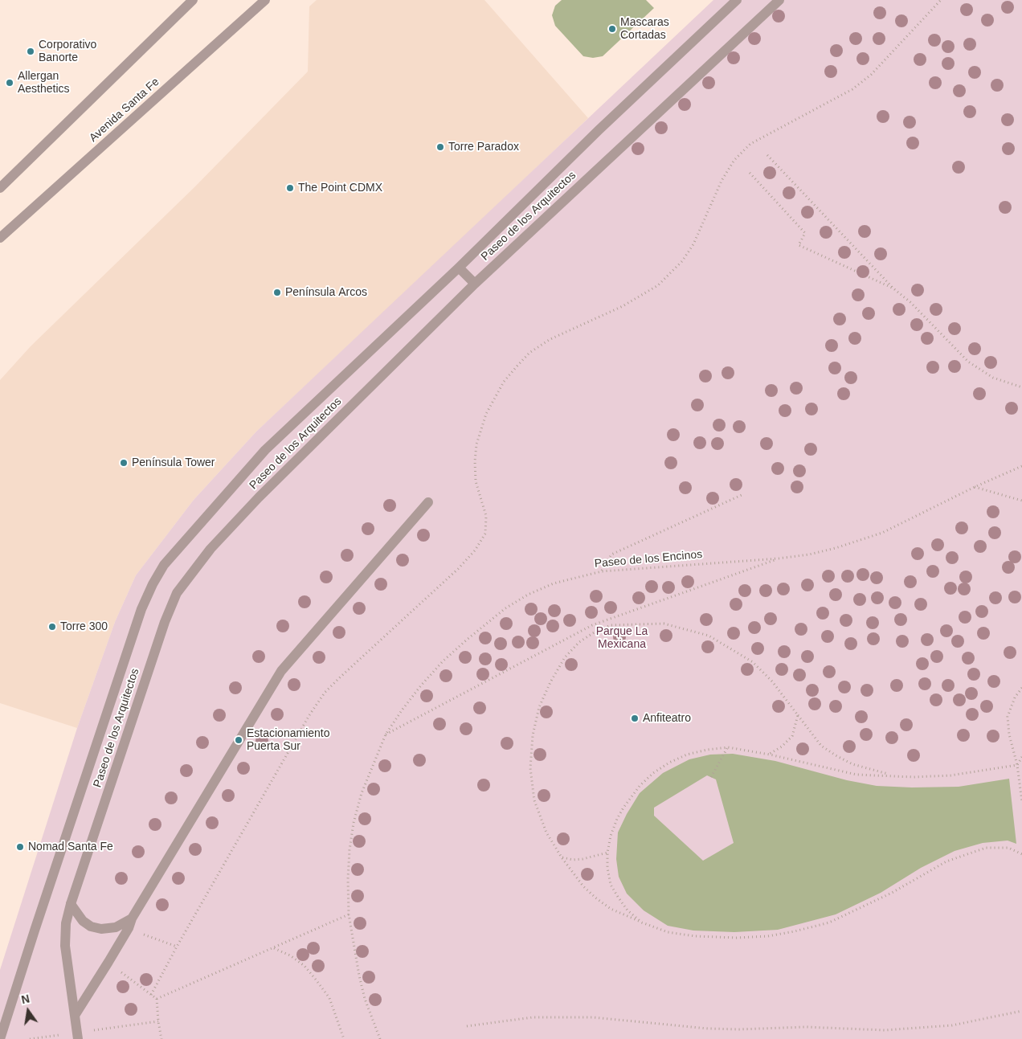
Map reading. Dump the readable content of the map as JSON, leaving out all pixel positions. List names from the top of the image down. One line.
{"streets":{"street":["Avenida Santa Fe","Paseo de los Arquitectos"],"path":["Paseo de los Encinos"]},"parks":["Parque La Mexicana"],"places":["Mascaras Cortadas","Corporativo Banorte","Allergan Aesthetics","Torre Paradox","The Point CDMX","Península Arcos","Península Tower","Torre 300","Anfiteatro","Estacionamiento Puerta Sur","Nomad Santa Fe"],"north":"top"}
